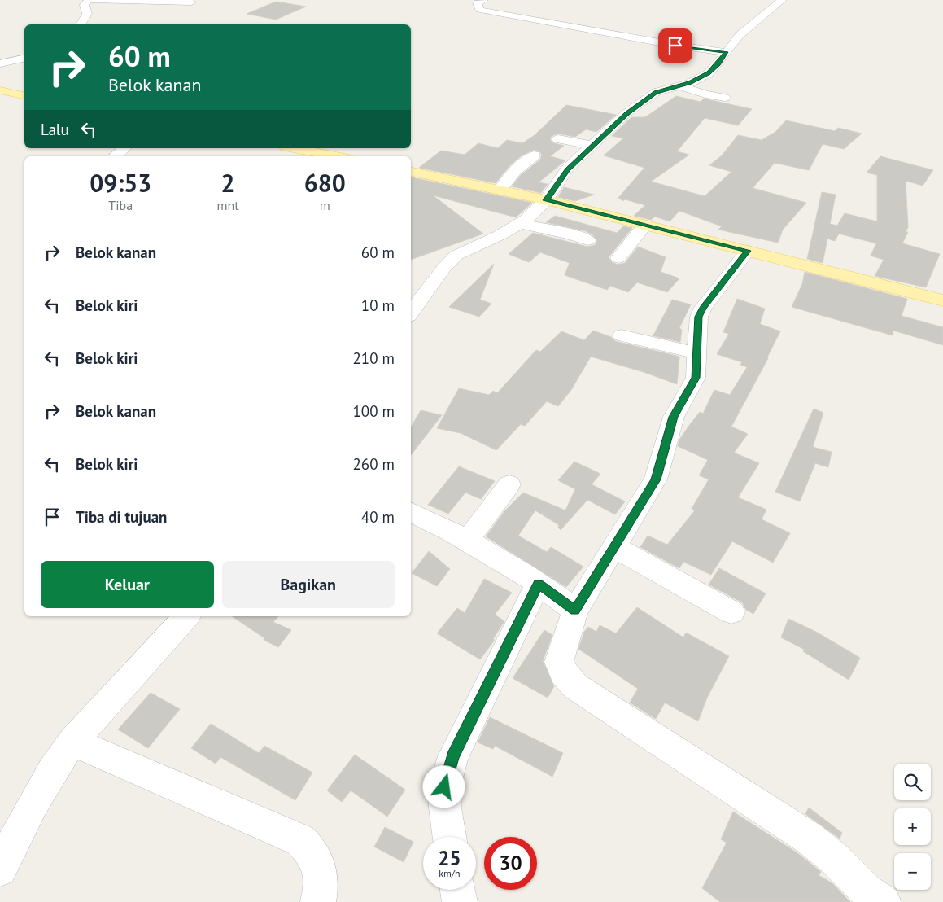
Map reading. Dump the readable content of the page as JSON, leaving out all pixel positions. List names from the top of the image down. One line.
{"page":{"turn":["60 m","Belok kanan"],"then":"Lalu","eta":["09:53","Tiba","2","mnt","680","m"],"list":[{"name":"Belok kanan","value":"60 m"},{"name":"Belok kiri","value":"10 m"},{"name":"Belok kiri","value":"210 m"},{"name":"Belok kanan","value":"100 m"},{"name":"Belok kiri","value":"260 m"},{"name":"Tiba di tujuan","value":"40 m"}],"buttons":["Keluar","Bagikan"],"map_buttons":["+","−"],"speed":"25 km/h","limit":"30"}}
